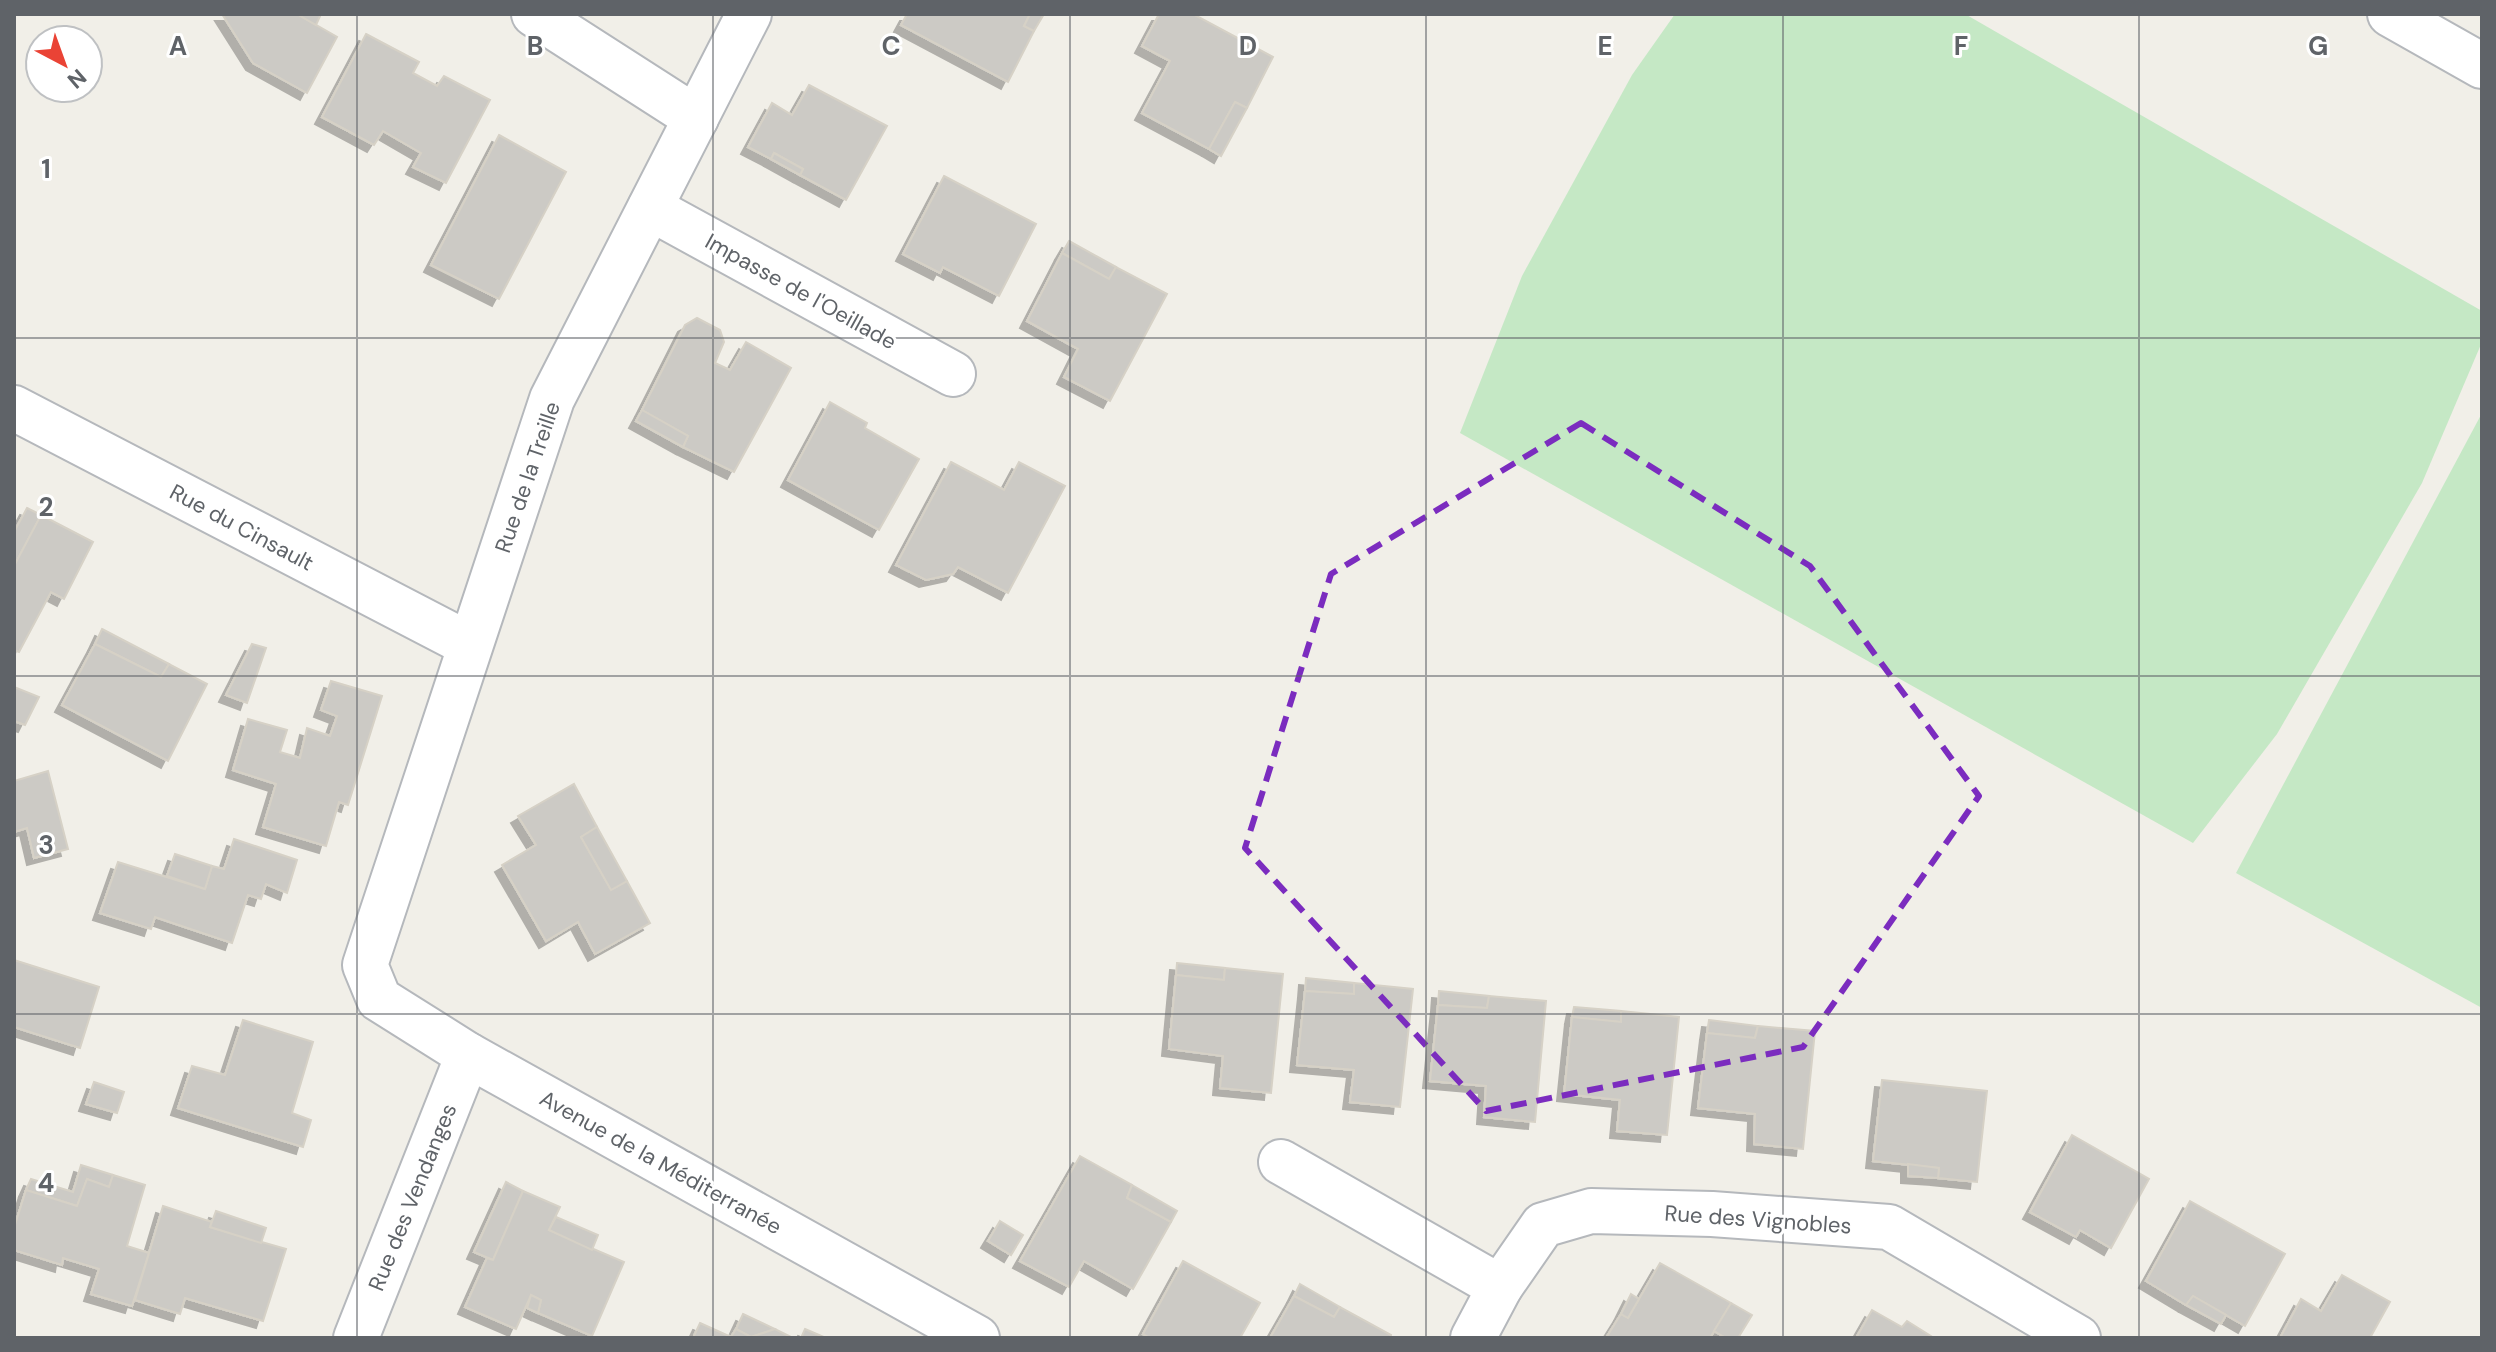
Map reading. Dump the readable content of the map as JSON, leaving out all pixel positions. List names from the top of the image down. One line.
{"streets":{"street":["Impasse de l'Oeillade","Rue de la Treille","Rue du Cinsault","Avenue de la Méditerranée","Rue des Vendanges","Rue des Vignobles"]},"crossings":[["Impasse de l'Oeillade","Rue de la Treille"],["Rue de la Treille","Rue du Cinsault"],["Rue de la Treille","Avenue de la Méditerranée"],["Avenue de la Méditerranée","Rue des Vendanges"]],"north":"bottom right","grid":{"columns":["A","B","C","D","E","F","G"],"rows":["1","2","3","4"]}}
